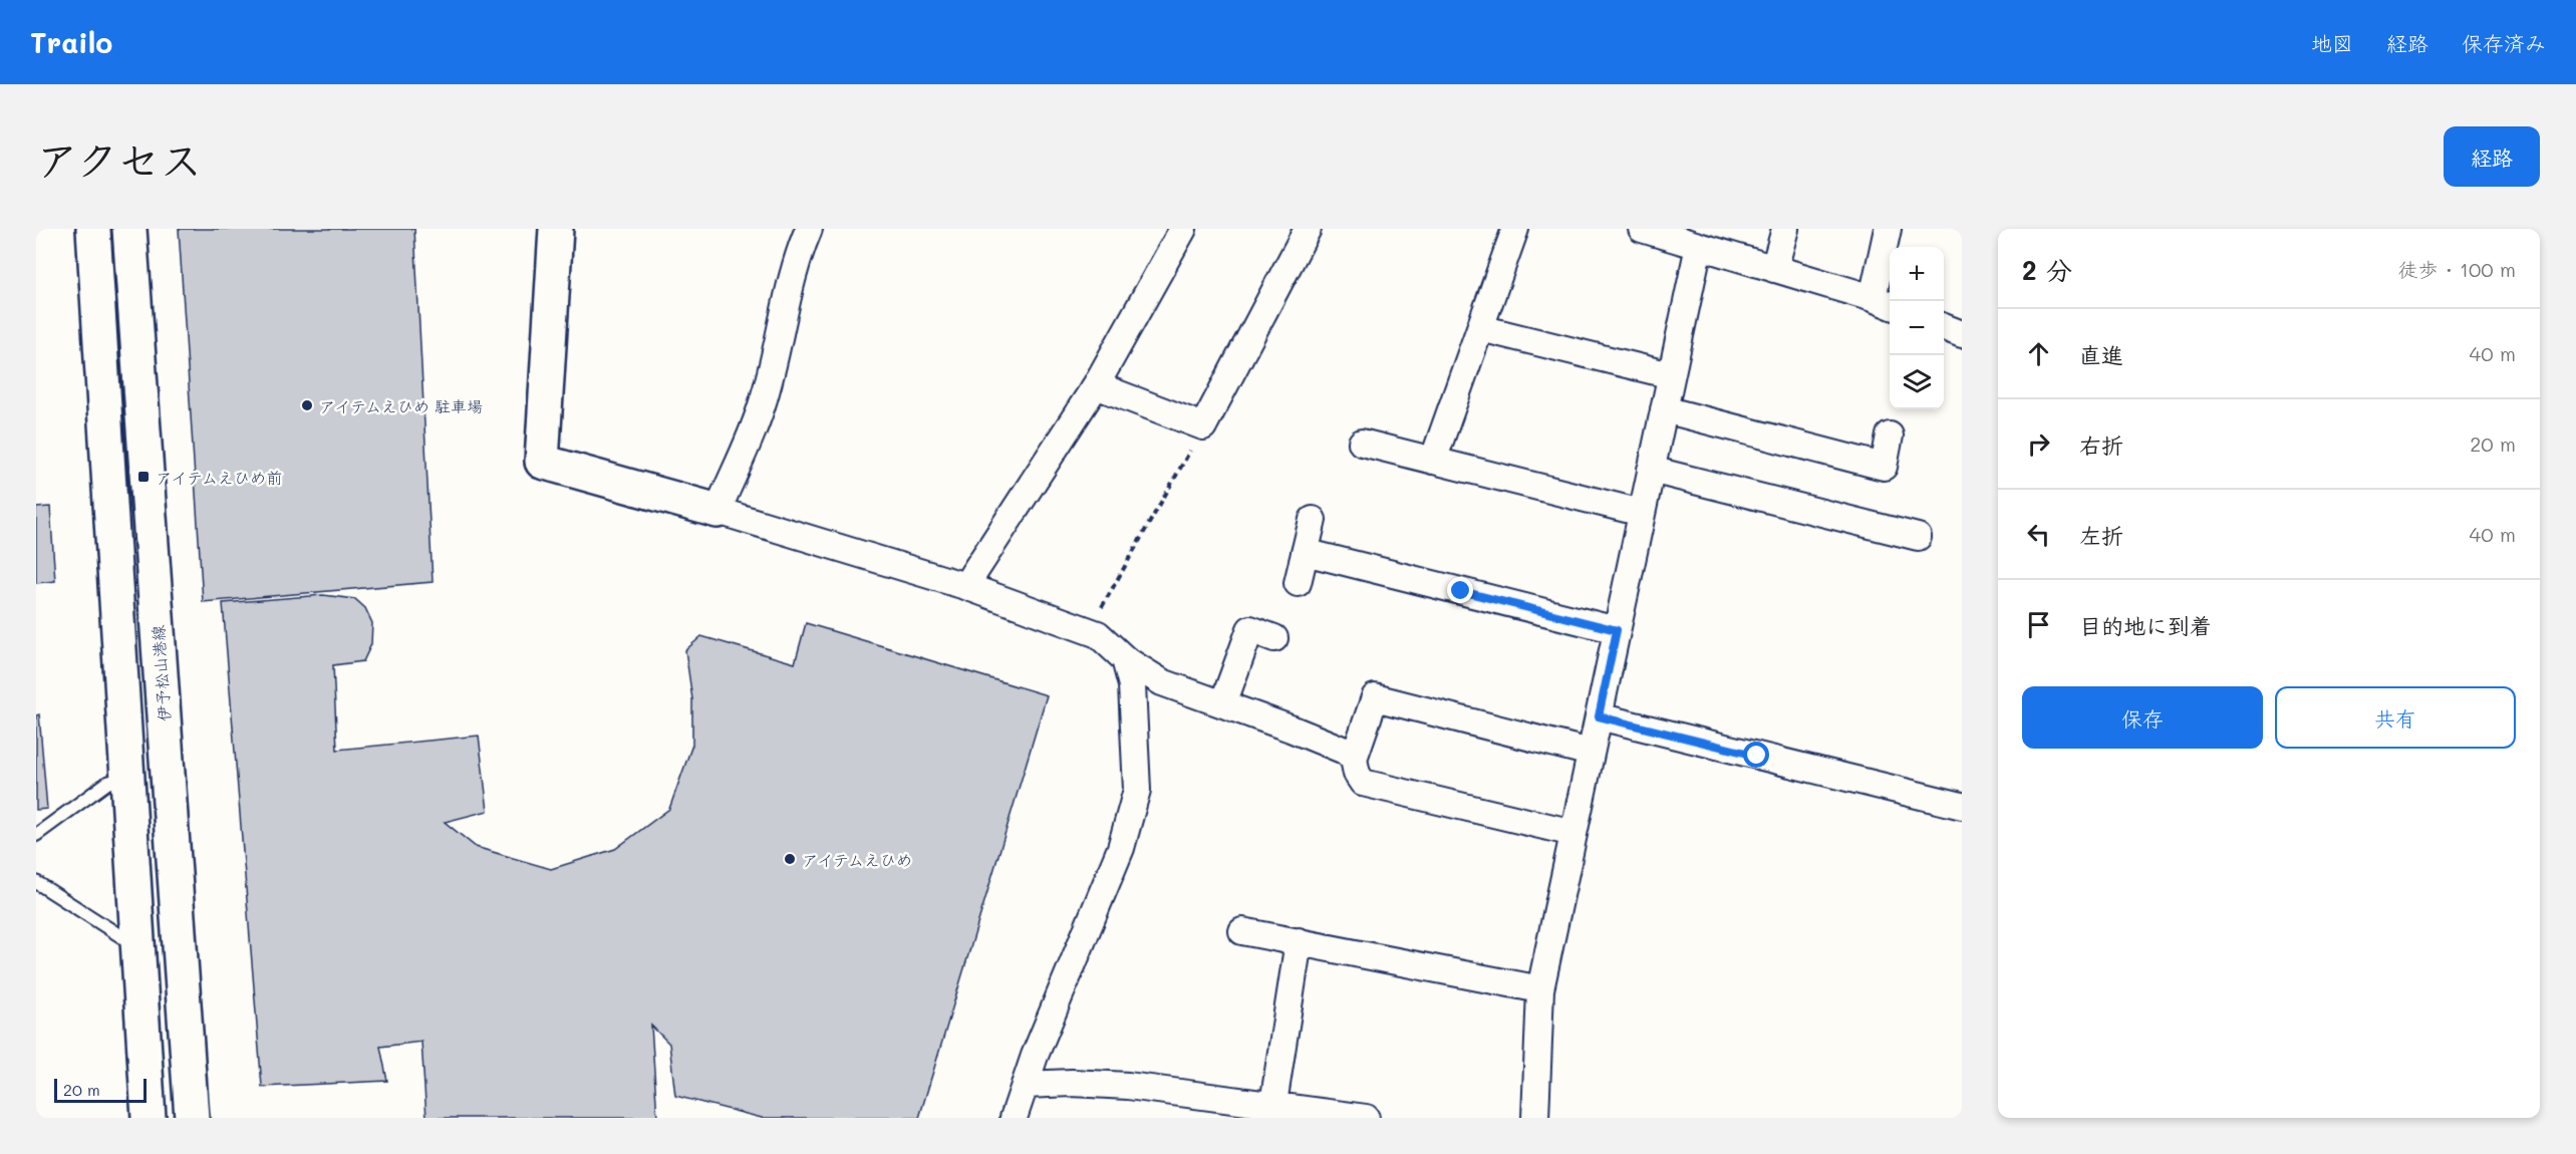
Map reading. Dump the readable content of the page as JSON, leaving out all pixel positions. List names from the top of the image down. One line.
{"streets":{"main road":["伊予松山港線"]},"places":{"other":["アイテムえひめ 駐車場","アイテムえひめ"],"transit":["アイテムえひめ前"]},"scale_bar":"20 m","page":{"header":"Trailo","nav":["地図","経路","保存済み"],"title":"アクセス","buttons":["経路",["保存","共有"]],"heading":["2 分","徒歩 · 100 m"],"map_buttons":["+","−"],"list":[["直進","40 m"],["右折","20 m"],["左折","40 m"],"目的地に到着"],"scale":"20 m"}}
